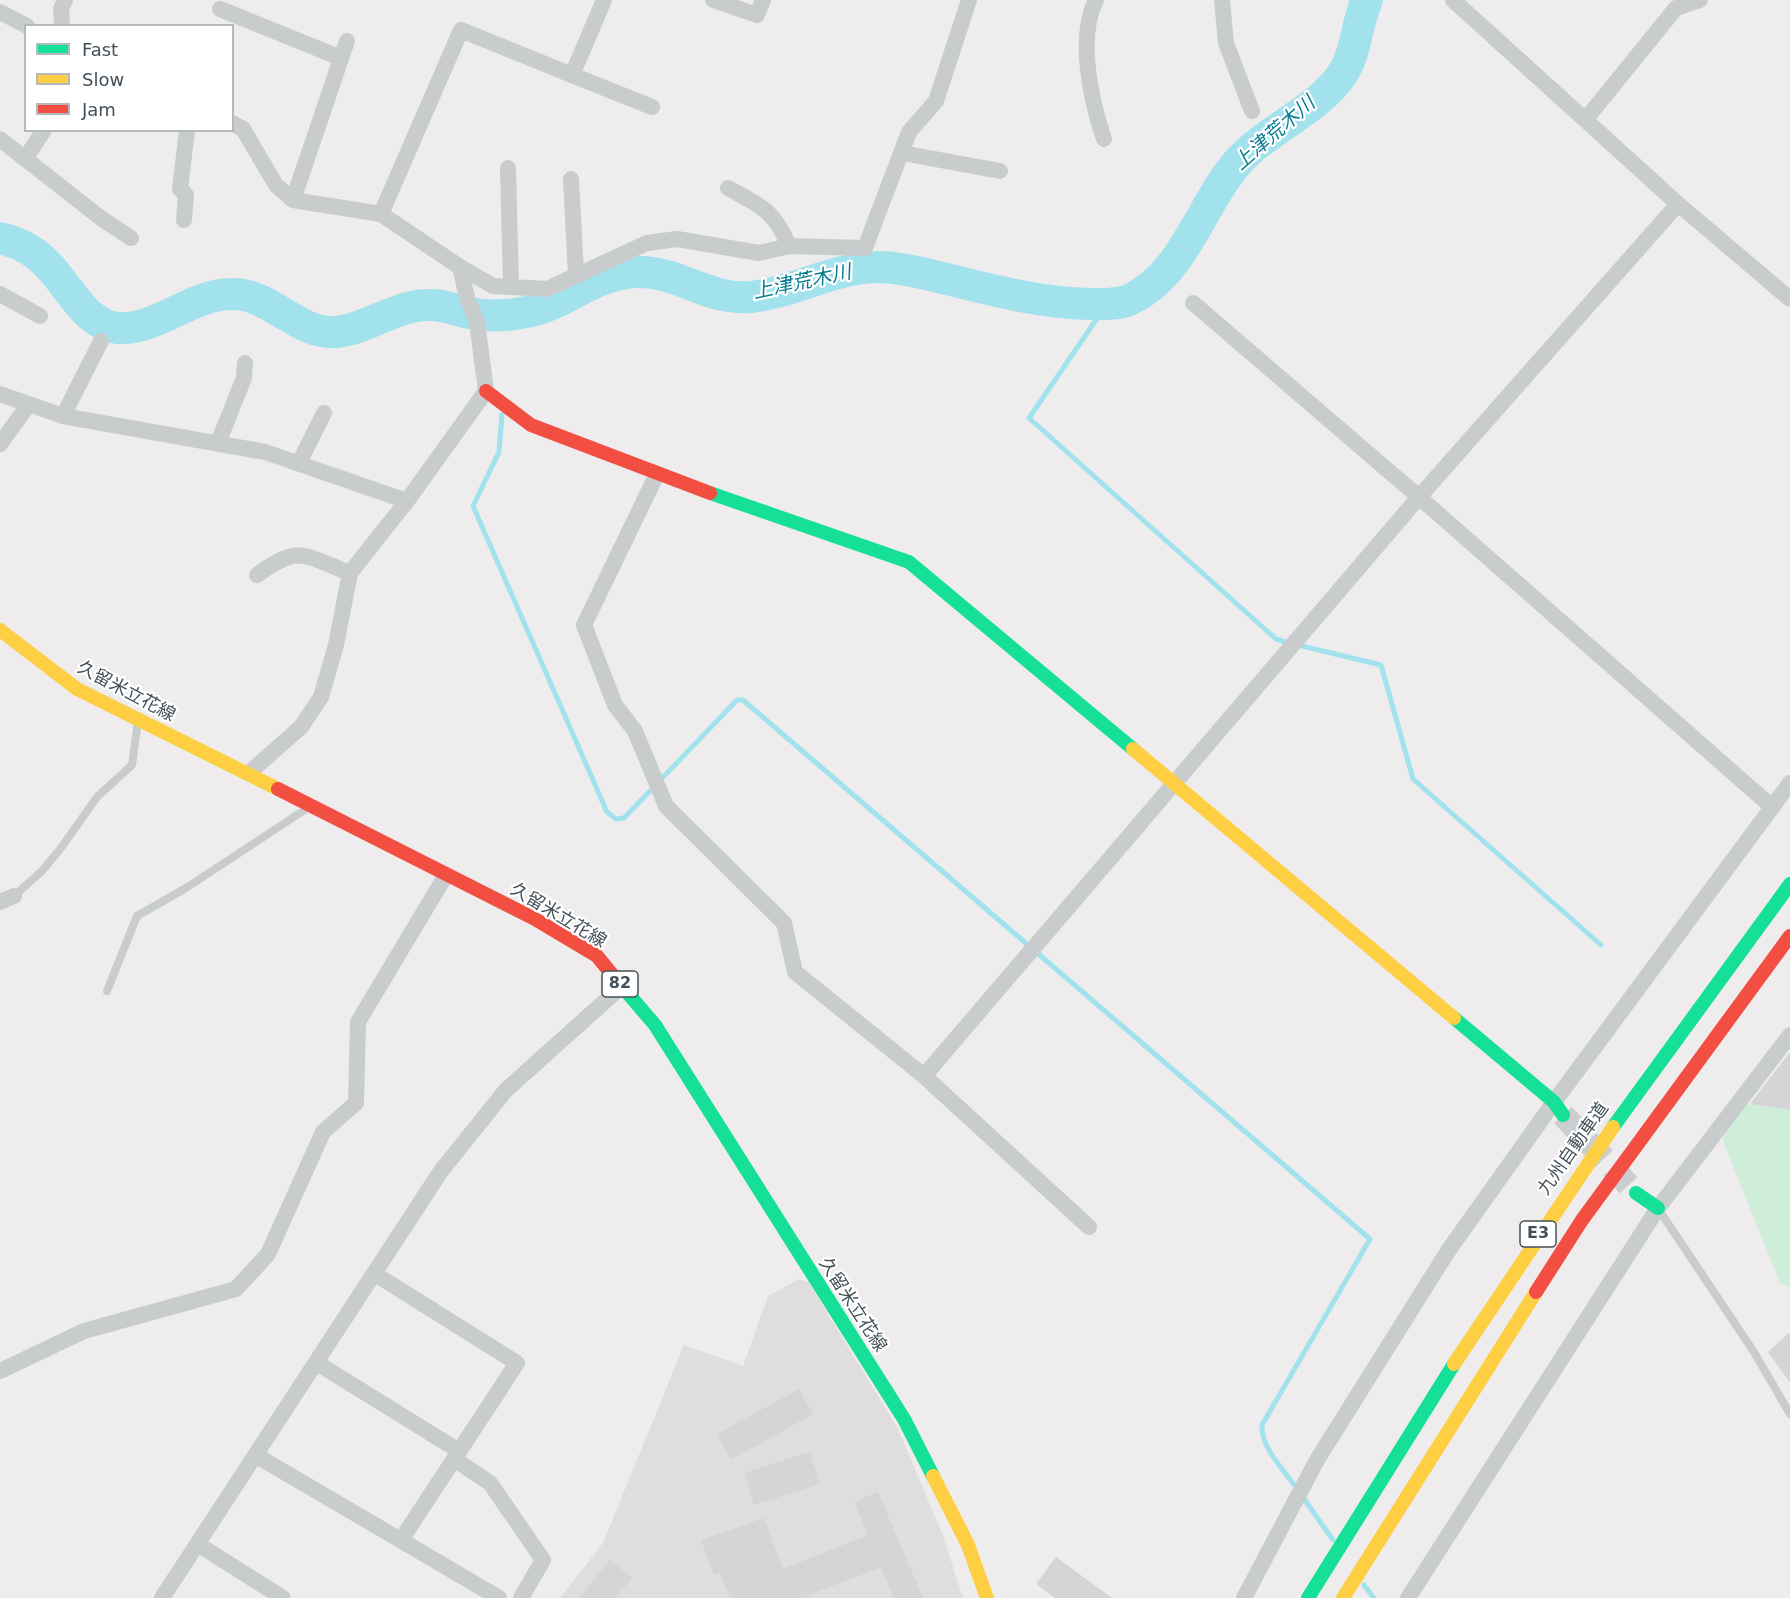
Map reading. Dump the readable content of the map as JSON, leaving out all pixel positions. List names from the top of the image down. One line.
{"streets":{"main road":["久留米立花線","82","九州自動車道","E3"]},"water":["上津荒木川"],"legend":["Fast","Slow","Jam"]}
